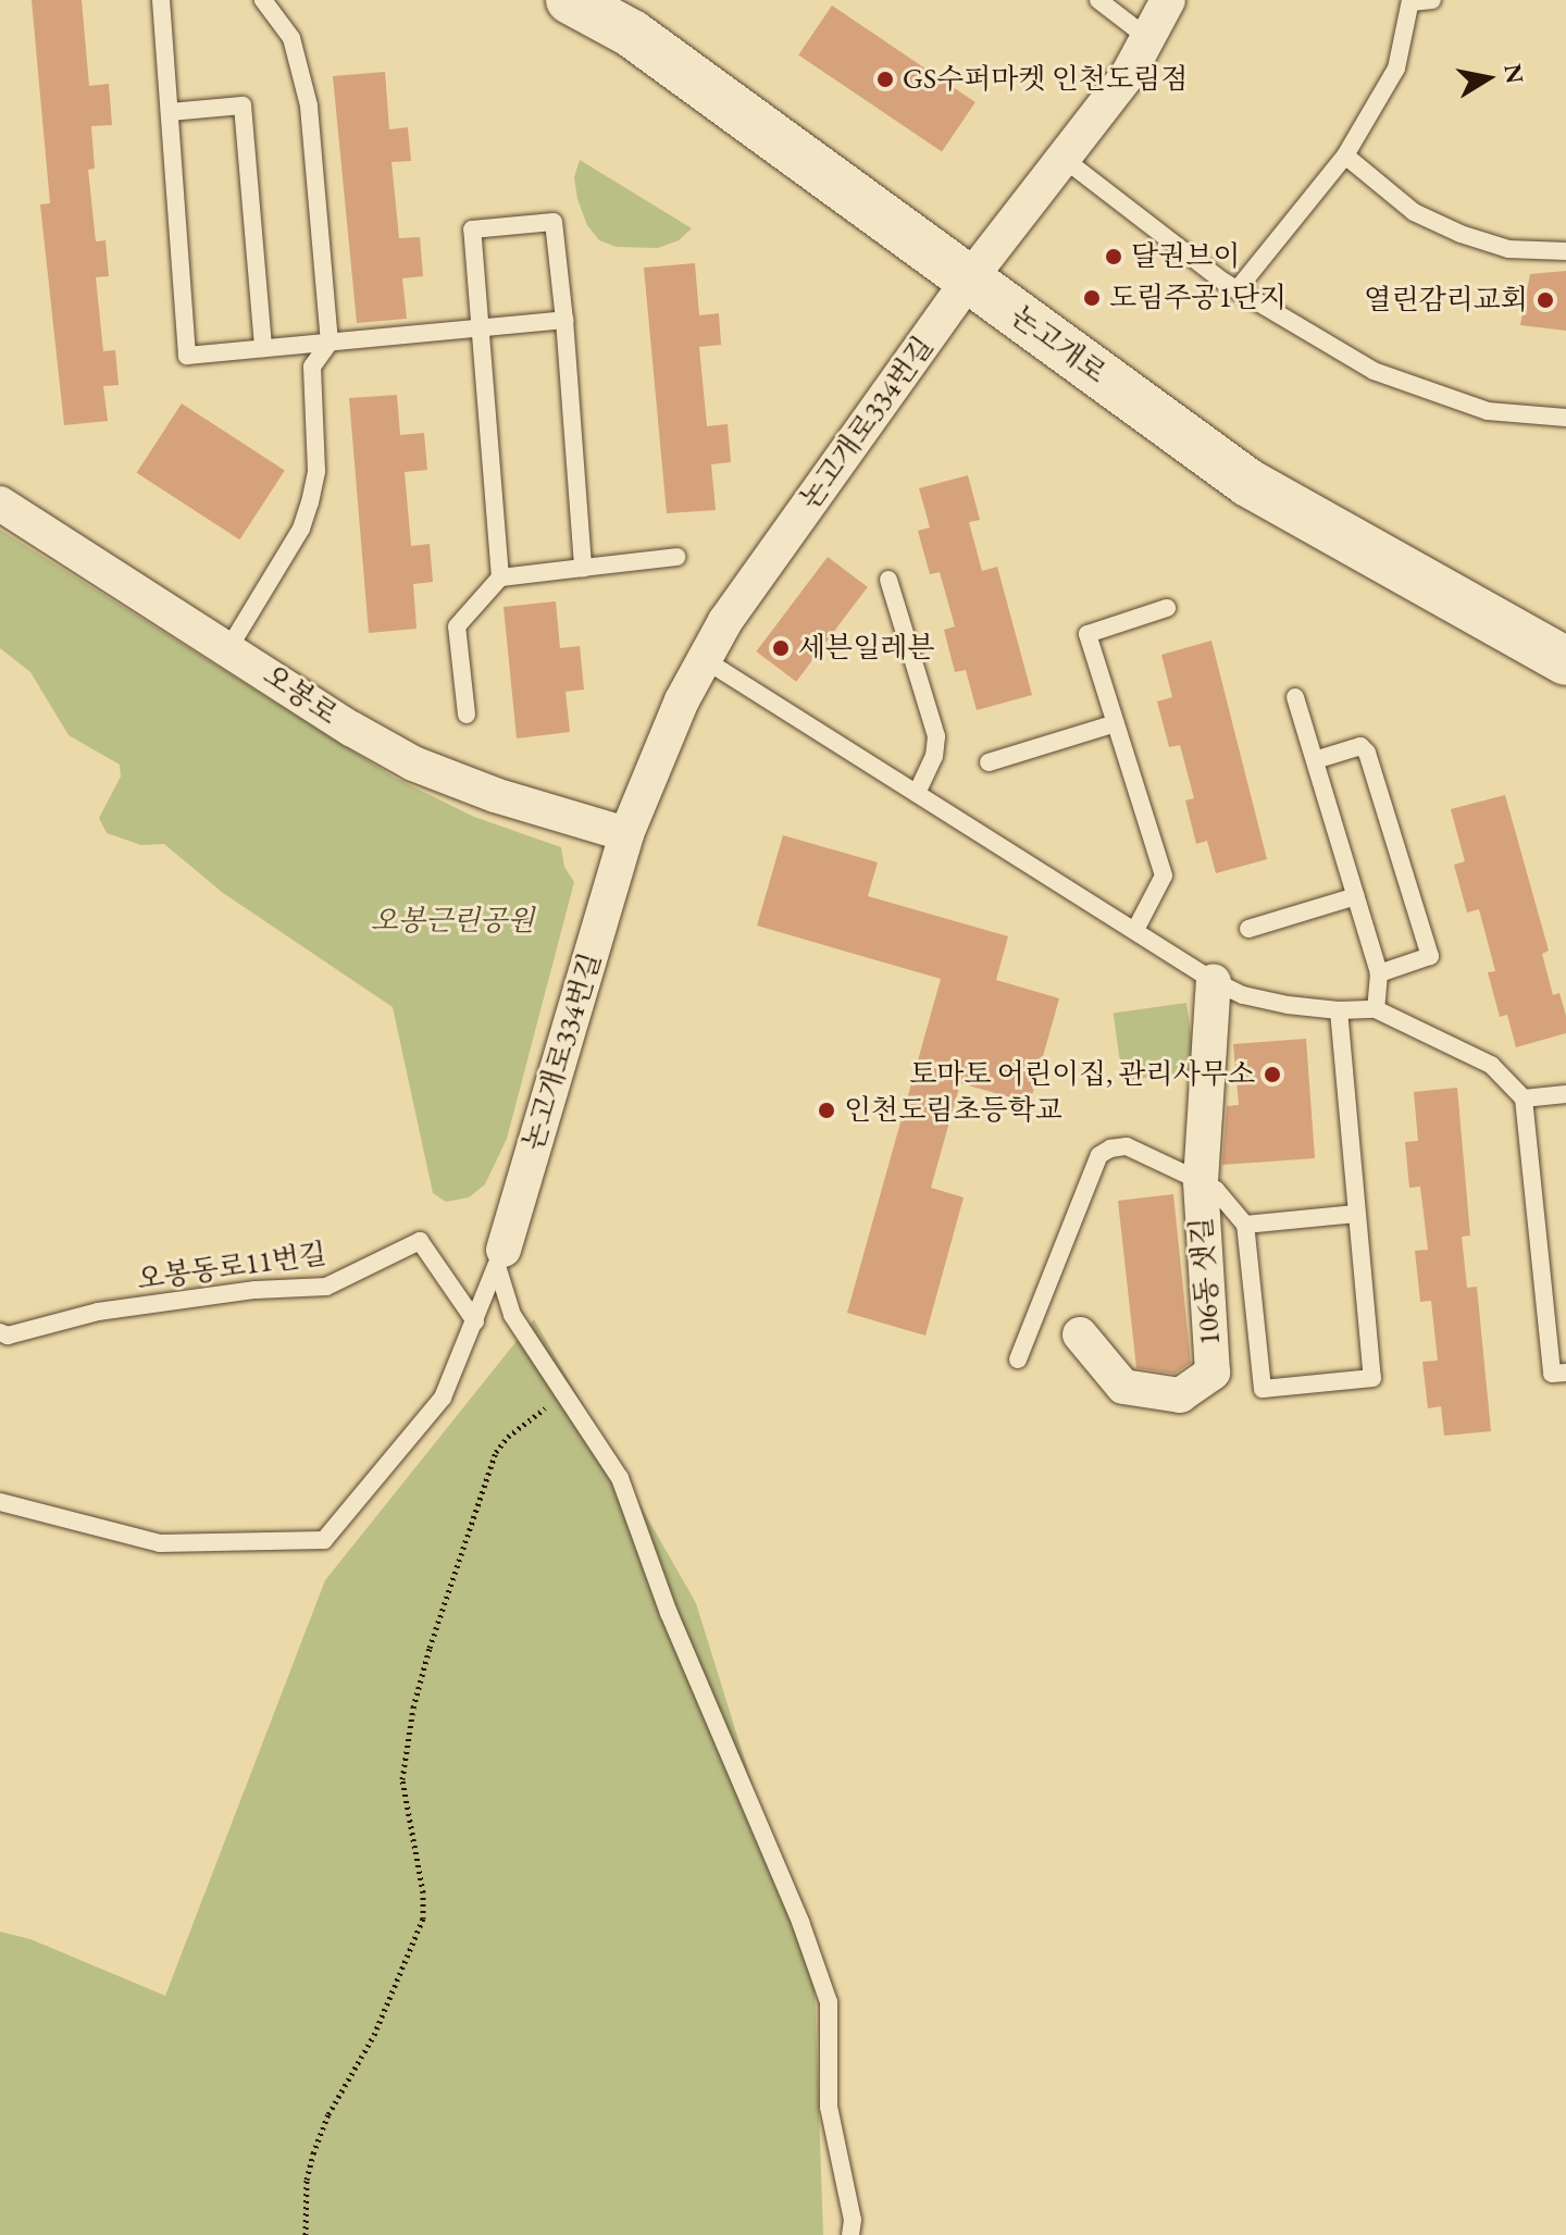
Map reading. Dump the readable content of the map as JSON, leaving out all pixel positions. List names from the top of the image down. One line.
{"streets":{"main road":["논고개로"],"street":["논고개로334번길","오봉로","106동 샛길"],"lane":["오봉동로11번길"]},"crossings":[["논고개로","논고개로334번길"],["논고개로334번길","오봉로"],["논고개로334번길","오봉동로11번길"]],"parks":["오봉근린공원"],"places":["GS수퍼마켓 인천도림점","달권브이","도림주공1단지","열린감리교회","세븐일레븐","토마토 어린이집, 관리사무소","인천도림초등학교"],"north":"right"}
